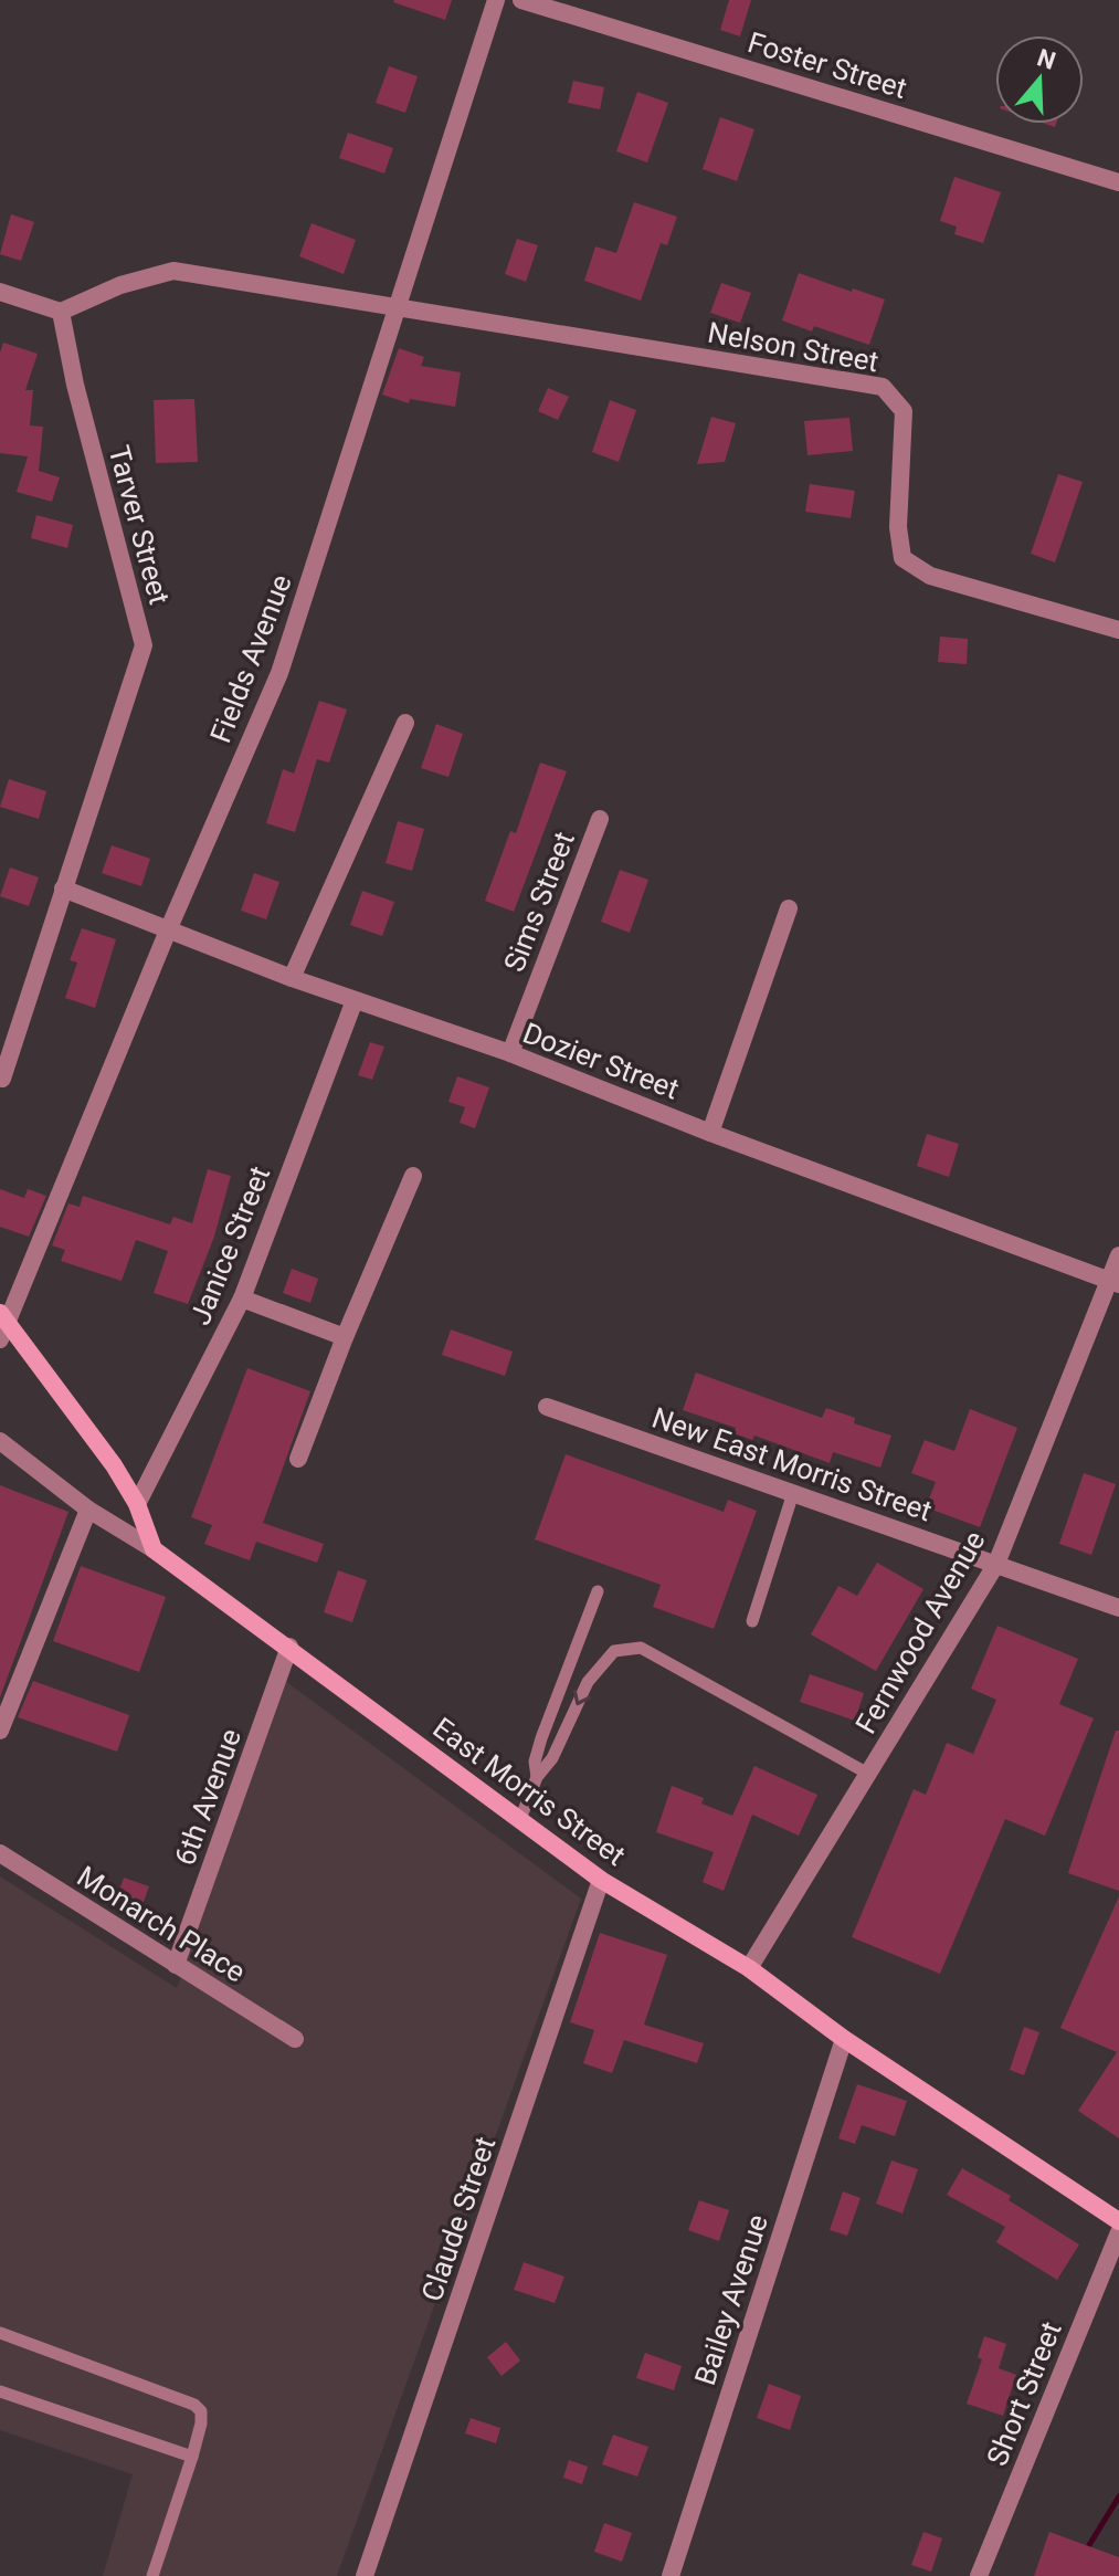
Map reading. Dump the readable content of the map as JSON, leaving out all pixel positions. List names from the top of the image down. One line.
{"streets":{"main road":["East Morris Street"],"street":["Foster Street","Nelson Street","Tarver Street","Fields Avenue","Sims Street","Dozier Street","Janice Street","New East Morris Street","Fernwood Avenue","6th Avenue","Monarch Place","Claude Street","Bailey Avenue","Short Street"]},"crossings":[["Nelson Street","Fields Avenue"],["Tarver Street","Dozier Street"],["Fields Avenue","Dozier Street"],["Sims Street","Dozier Street"],["Dozier Street","Janice Street"],["Dozier Street","Fernwood Avenue"],["New East Morris Street","Fernwood Avenue"],["Fernwood Avenue","East Morris Street"],["East Morris Street","6th Avenue"],["East Morris Street","Claude Street"],["East Morris Street","Bailey Avenue"],["6th Avenue","Monarch Place"]],"north":"top"}
